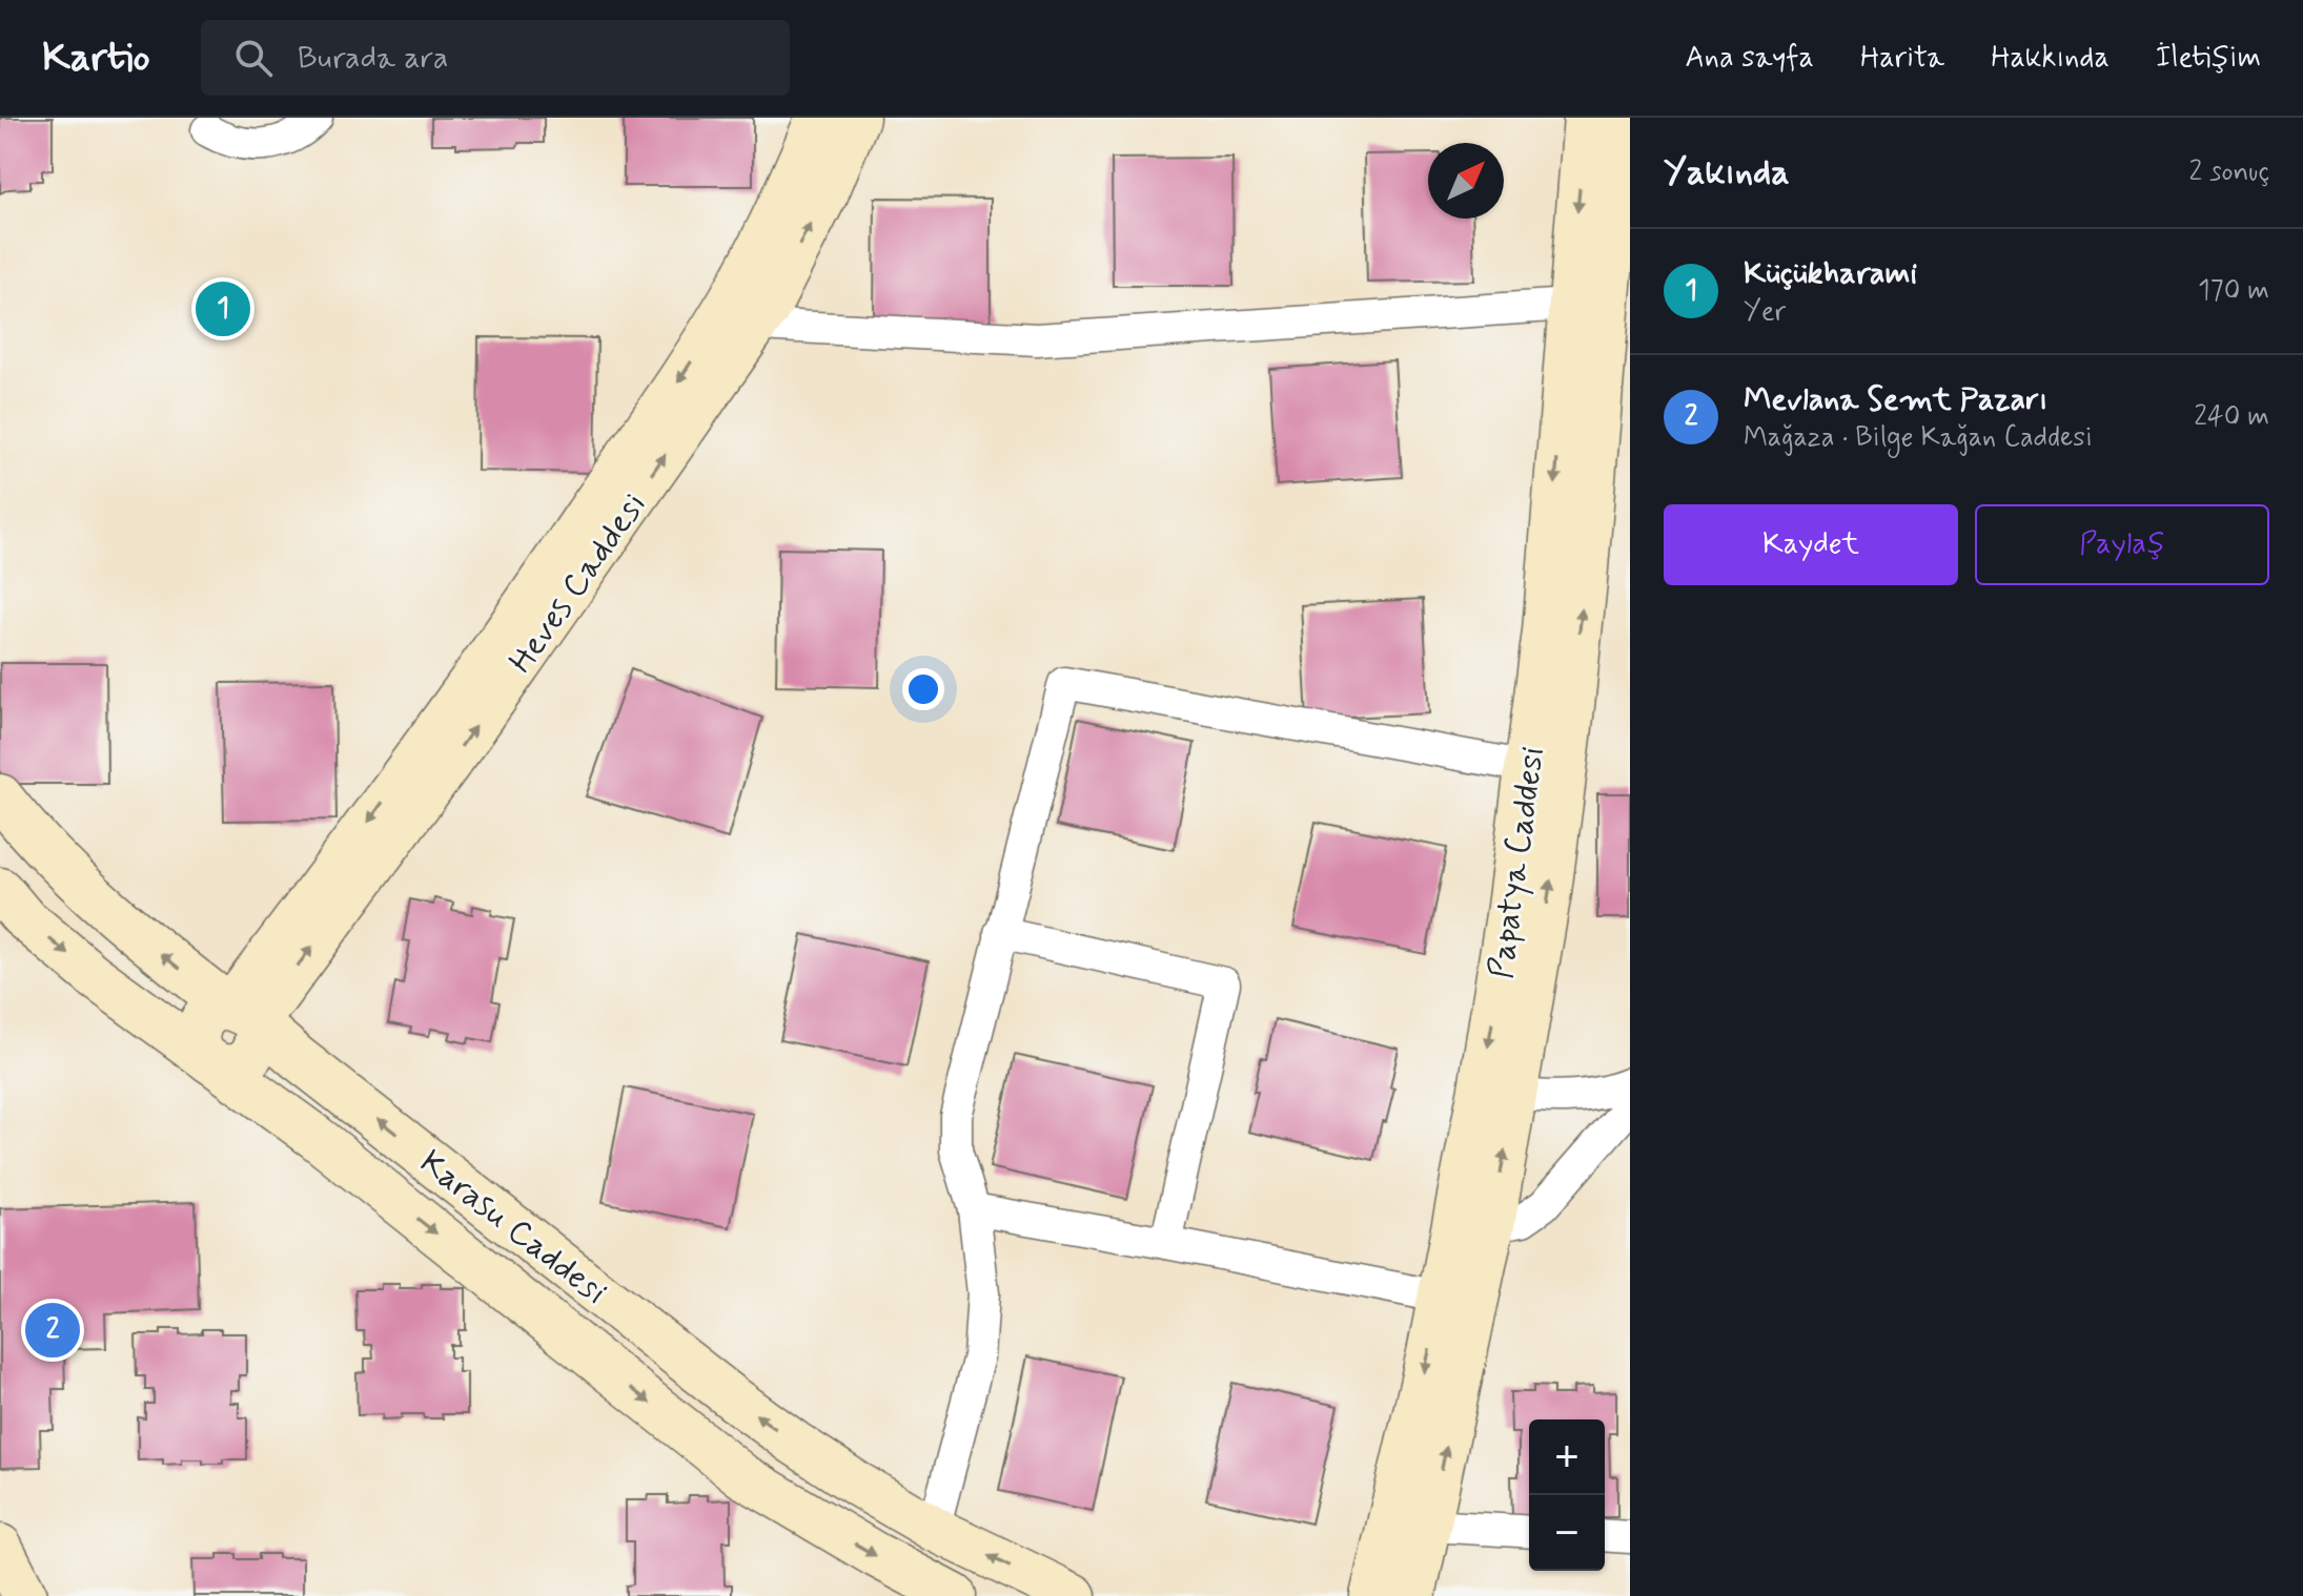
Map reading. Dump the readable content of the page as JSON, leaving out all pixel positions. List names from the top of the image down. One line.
{"streets":{"street":["Heves Caddesi","Papatya Caddesi","Karasu Caddesi"]},"crossings":[["Heves Caddesi","Karasu Caddesi"]],"north":"top right","page":{"header":"Kartio","search":"Burada ara","nav":["Ana sayfa","Harita","Hakkında","İletişim"],"heading":["Yakında","2 sonuç"],"list":[{"mark":"1","name":"Küçükharami","note":"Yer","value":"170 m"},{"mark":"2","name":"Mevlana Semt Pazarı","note":"Mağaza · Bilge Kağan Caddesi","value":"240 m"}],"pins":["1","2"],"buttons":["Kaydet","Paylaş"],"map_buttons":["+","−"]}}
